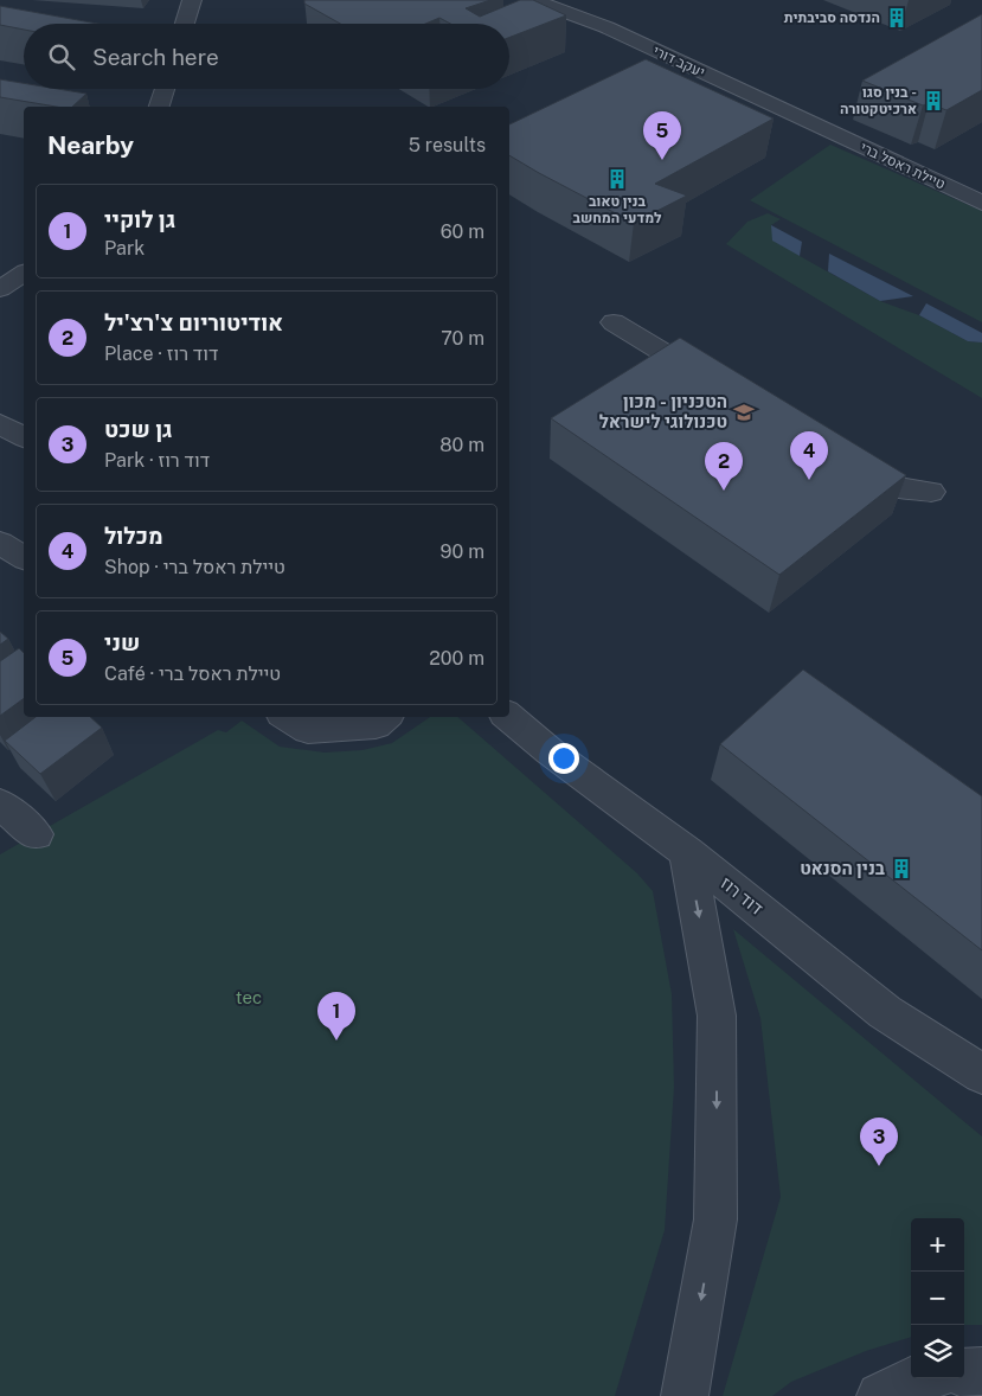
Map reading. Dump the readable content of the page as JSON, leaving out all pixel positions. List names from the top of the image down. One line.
{"streets":{"street":["יעקב דורי","טיילת ראסל ברי","דוד רוז"]},"crossings":[["יעקב דורי","טיילת ראסל ברי"]],"parks":["tec"],"places":{"building":["הנדסה סביבתית","בנין סגו - ארכיטקטורה","בנין טאוב למדעי המחשב","בנין הסנאט"],"school or university":["הטכניון - מכון טכנולוגי לישראל"]},"page":{"search":"Search here","heading":["Nearby","5 results"],"pins":["5","4","2","1","3"],"list":[{"mark":"1","name":"גן לוקיי","note":"Park","value":"60 m"},{"mark":"2","name":"אודיטוריום צ'רצ'יל","note":"Place · דוד רוז","value":"70 m"},{"mark":"3","name":"גן שכט","note":"Park · דוד רוז","value":"80 m"},{"mark":"4","name":"מכלול","note":"Shop · טיילת ראסל ברי","value":"90 m"},{"mark":"5","name":"שני","note":"Café · טיילת ראסל ברי","value":"200 m"}],"map_buttons":["+","−"]}}
